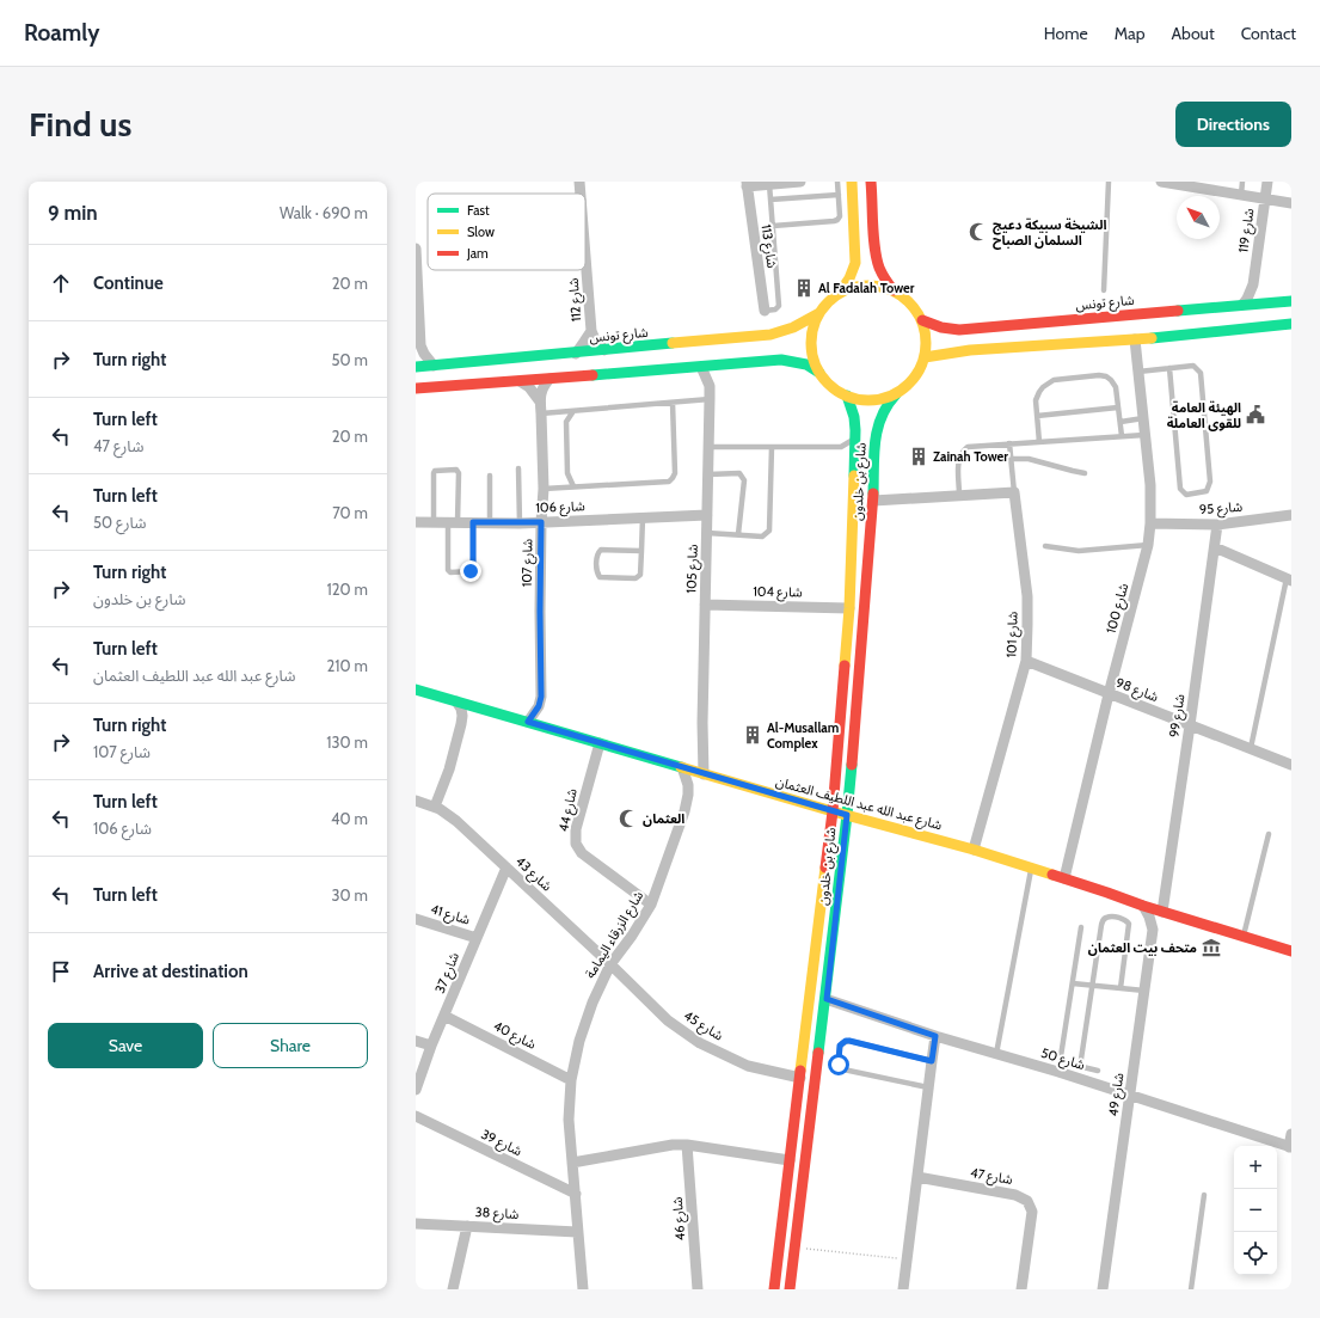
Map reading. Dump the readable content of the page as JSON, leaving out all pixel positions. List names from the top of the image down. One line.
{"streets":{"street":["شارع 119","شارع 113","شارع 112","شارع تونس","شارع بن خلدون","شارع 106","شارع 95","شارع 107","شارع 105","شارع 104","شارع 100","شارع 101","شارع 98","شارع 99","شارع عبد الله عبد اللطيف العثمان","شارع 44","شارع 43","شارع 41","شارع الزرقاء اليمامة","شارع 37","شارع 45","شارع 40","شارع 50","شارع 49","شارع 39","شارع 47","شارع 38","شارع 46"]},"crossings":[["شارع 119","شارع تونس"],["شارع 112","شارع تونس"],["شارع تونس","شارع بن خلدون"],["شارع بن خلدون","شارع 104"],["شارع بن خلدون","شارع عبد الله عبد اللطيف العثمان"],["شارع بن خلدون","شارع 45"],["شارع بن خلدون","شارع 50"],["شارع 106","شارع 107"],["شارع 106","شارع 105"],["شارع 95","شارع 100"],["شارع 95","شارع 99"],["شارع 107","شارع عبد الله عبد اللطيف العثمان"],["شارع 105","شارع 104"],["شارع 105","شارع عبد الله عبد اللطيف العثمان"],["شارع 100","شارع 98"],["شارع 100","شارع عبد الله عبد اللطيف العثمان"],["شارع 101","شارع 98"],["شارع 101","شارع عبد الله عبد اللطيف العثمان"],["شارع 98","شارع 99"],["شارع 99","شارع عبد الله عبد اللطيف العثمان"],["شارع عبد الله عبد اللطيف العثمان","شارع 44"],["شارع عبد الله عبد اللطيف العثمان","شارع الزرقاء اليمامة"],["شارع عبد الله عبد اللطيف العثمان","شارع 49"],["شارع 44","شارع الزرقاء اليمامة"],["شارع 43","شارع الزرقاء اليمامة"],["شارع 43","شارع 37"],["شارع 43","شارع 45"],["شارع 41","شارع 37"],["شارع الزرقاء اليمامة","شارع 45"],["شارع الزرقاء اليمامة","شارع 40"],["شارع الزرقاء اليمامة","شارع 39"],["شارع الزرقاء اليمامة","شارع 38"],["شارع 37","شارع 40"],["شارع 50","شارع 49"]],"places":{"mosque":["الشيخة سبيكة دعيج السلمان الصباح","العثمان"],"building":["Al Fadalah Tower","Zainah Tower","Al-Musallam Complex"],"public building":["الهيئة العامة للقوى العاملة"],"museum":["متحف بيت العثمان"]},"legend":["Fast","Slow","Jam"],"north":"top left","page":{"header":"Roamly","nav":["Home","Map","About","Contact"],"buttons":["Directions",["Save","Share"]],"title":"Find us","heading":["9 min","Walk · 690 m"],"list":[["Continue","20 m"],["Turn right","50 m"],["Turn left","شارع 47","20 m"],["Turn left","شارع 50","70 m"],["Turn right","شارع بن خلدون","120 m"],["Turn left","شارع عبد الله عبد اللطيف العثمان","210 m"],["Turn right","شارع 107","130 m"],["Turn left","شارع 106","40 m"],["Turn left","30 m"],"Arrive at destination"],"map_buttons":["+","−"]}}
